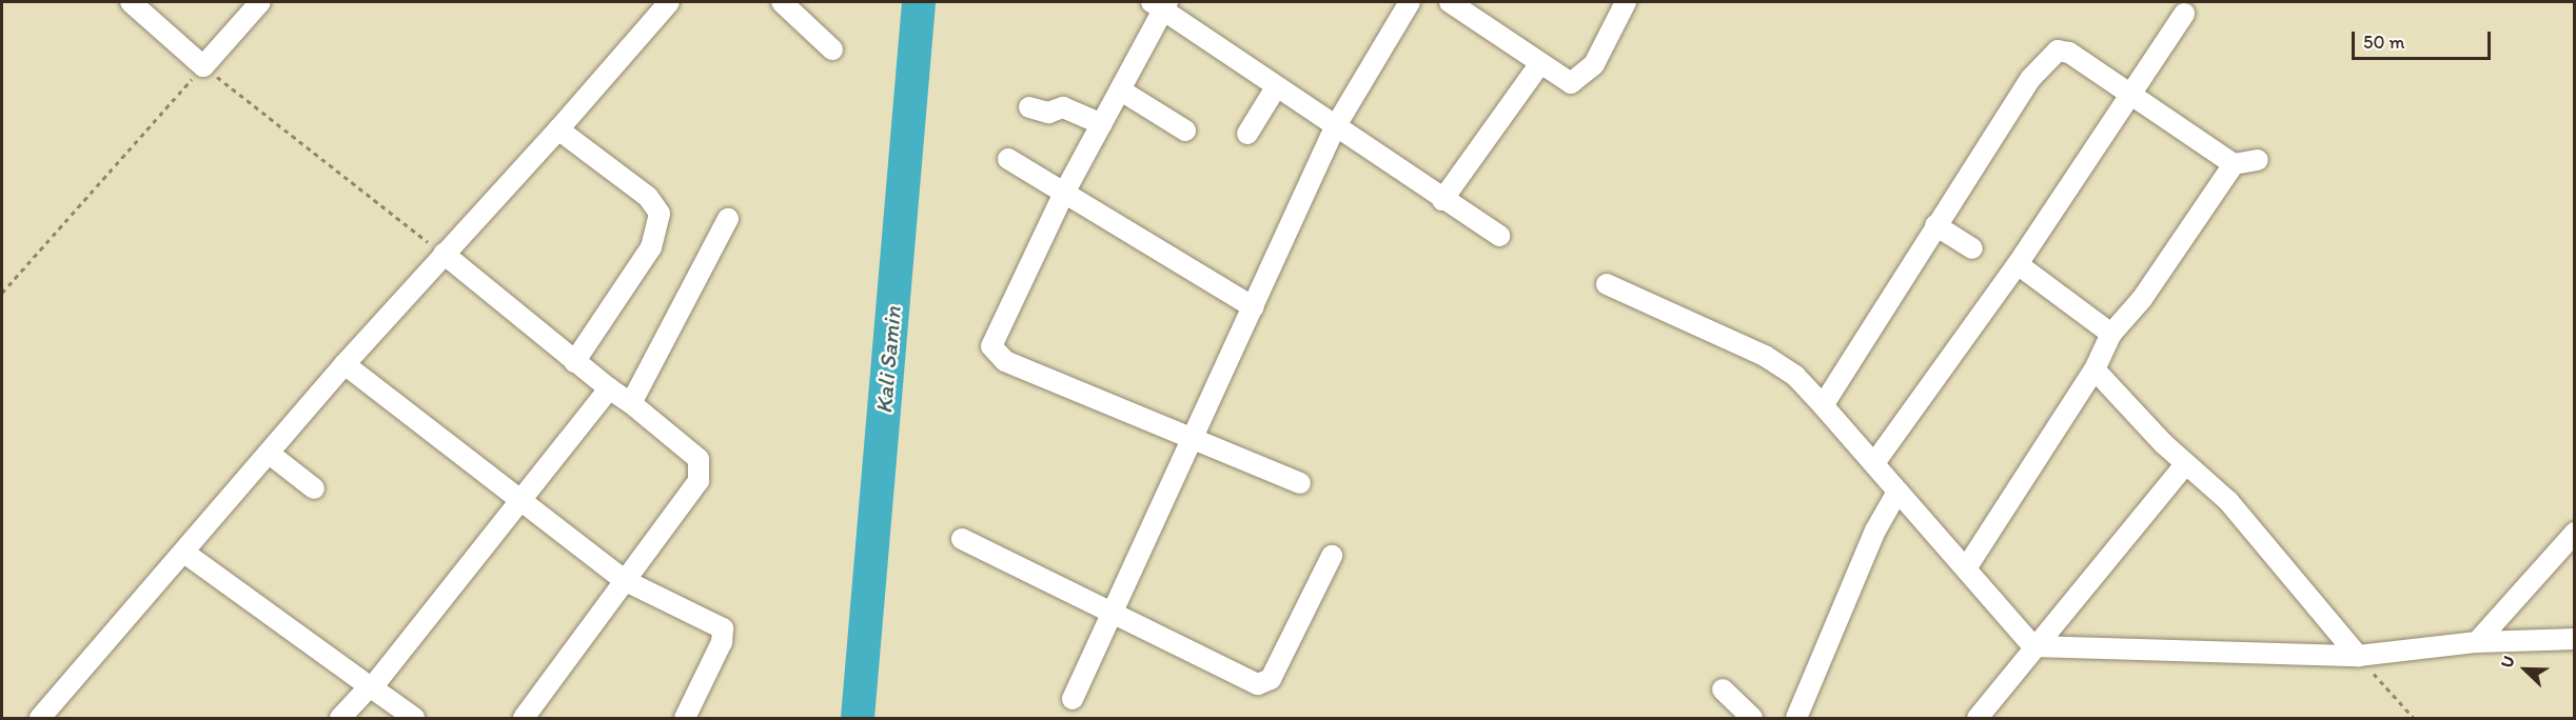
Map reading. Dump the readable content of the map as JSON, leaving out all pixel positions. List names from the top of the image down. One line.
{"water":["Kali Samin"],"scale_bar":"50 m","north":"top left"}
